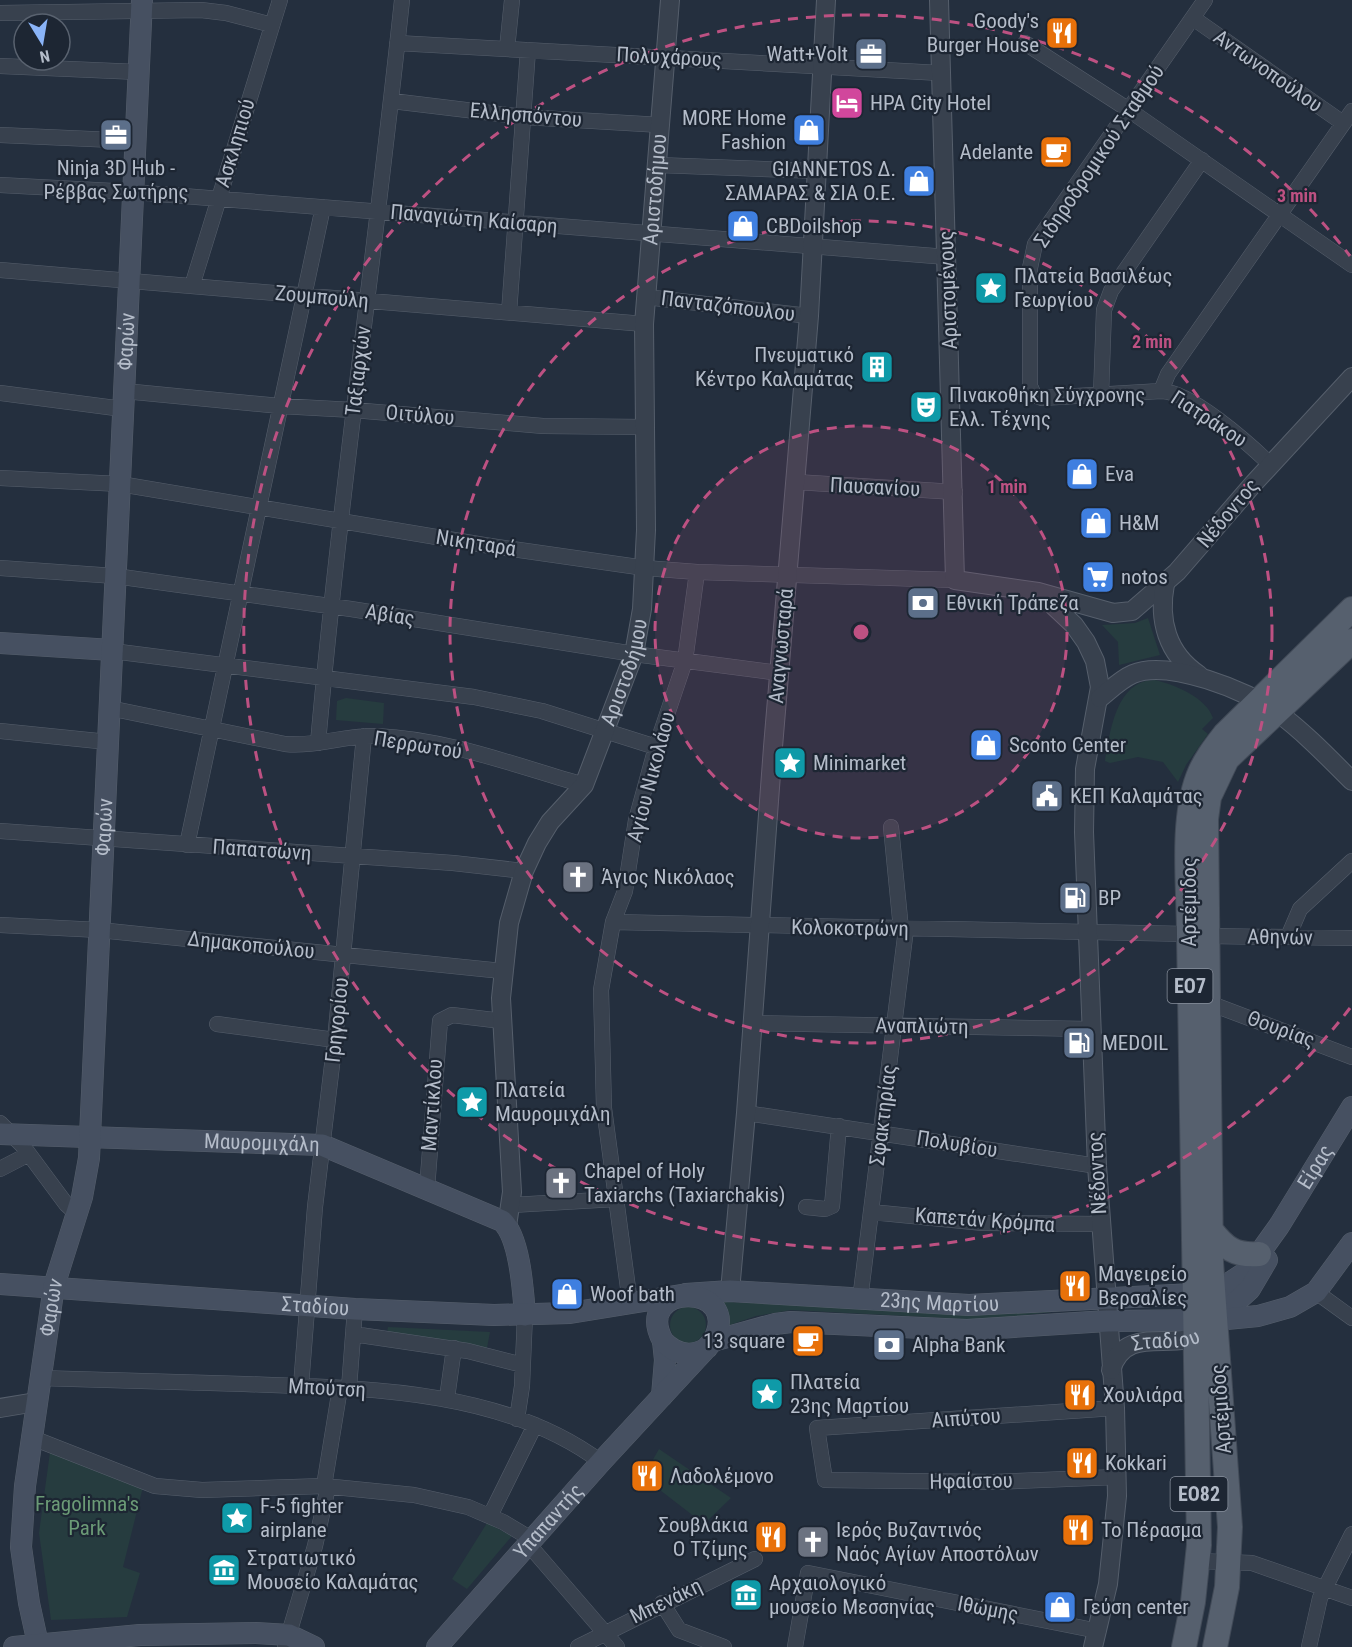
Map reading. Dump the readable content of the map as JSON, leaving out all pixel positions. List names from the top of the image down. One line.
{"streets":{"main road":["Φαρών","Αρτέμιδος","ΕΟ7","Μαυρομιχάλη","Είρας","23ης Μαρτίου","Σταδίου","ΕΟ82","Υπαπαντής"],"street":["Πολυχάρους","Αντωνοπούλου","Ελλησπόντου","Ασκληπιού","Σιδηροδρομικού Σταθμού","Αριστοδήμου","Παναγιώτη Καίσαρη","Αριστομένους","Ζουμπούλη","Πανταζόπουλου","Ταξιαρχών","Οιτύλου","Γιατράκου","Παυσανίου","Νέδοντος","Νικηταρά","Αβίας","Αναγνωσταρά","Περρωτού","Αγίου Νικολάου","Παπατσώνη","Κολοκοτρώνη","Αθηνών","Δημακοπούλου","Γρηγορίου","Αναπλιώτη","Θουρίας","Μαντίκλου","Σφακτηρίας","Πολυβίου","Καπετάν Κρόμπα","Μπούτση","Αιπύτου","Ηφαίστου","Μπενάκη","Ιθώμης"]},"crossings":[["Πολυχάρους","Αριστοδήμου"],["Πολυχάρους","Αριστομένους"],["Πολυχάρους","Ταξιαρχών"],["Πολυχάρους","Αναγνωσταρά"],["Αντωνοπούλου","Σιδηροδρομικού Σταθμού"],["Ελλησπόντου","Αριστοδήμου"],["Ελλησπόντου","Ταξιαρχών"],["Ασκληπιού","Παναγιώτη Καίσαρη"],["Ασκληπιού","Ζουμπούλη"],["Σιδηροδρομικού Σταθμού","Γιατράκου"],["Αριστοδήμου","Παναγιώτη Καίσαρη"],["Αριστοδήμου","Ζουμπούλη"],["Αριστοδήμου","Πανταζόπουλου"],["Αριστοδήμου","Οιτύλου"],["Αριστοδήμου","Νικηταρά"],["Αριστοδήμου","Αβίας"],["Αριστοδήμου","Περρωτού"],["Αριστοδήμου","Παπατσώνη"],["Αριστοδήμου","Δημακοπούλου"],["Αριστοδήμου","Μαντίκλου"],["Αριστοδήμου","Μαυρομιχάλη"],["Παναγιώτη Καίσαρη","Αριστομένους"],["Παναγιώτη Καίσαρη","Φαρών"],["Παναγιώτη Καίσαρη","Ταξιαρχών"],["Παναγιώτη Καίσαρη","Αναγνωσταρά"],["Αριστομένους","Παυσανίου"],["Αριστομένους","Νέδοντος"],["Αριστομένους","Νικηταρά"],["Ζουμπούλη","Φαρών"],["Ζουμπούλη","Ταξιαρχών"],["Πανταζόπουλου","Αναγνωσταρά"],["Φαρών","Οιτύλου"],["Φαρών","Νικηταρά"],["Φαρών","Αβίας"],["Φαρών","Περρωτού"],["Φαρών","Παπατσώνη"],["Φαρών","Δημακοπούλου"],["Φαρών","Μαυρομιχάλη"],["Φαρών","Σταδίου"],["Φαρών","Μπούτση"],["Ταξιαρχών","Οιτύλου"],["Ταξιαρχών","Νικηταρά"],["Ταξιαρχών","Αβίας"],["Ταξιαρχών","Περρωτού"],["Γιατράκου","Νέδοντος"],["Παυσανίου","Αναγνωσταρά"],["Νέδοντος","Νικηταρά"],["Νέδοντος","Κολοκοτρώνη"],["Νέδοντος","Αναπλιώτη"],["Νέδοντος","Πολυβίου"],["Νέδοντος","Καπετάν Κρόμπα"],["Νέδοντος","23ης Μαρτίου"],["Νέδοντος","Σταδίου"],["Νέδοντος","Αιπύτου"],["Νέδοντος","Ηφαίστου"],["Νέδοντος","Ιθώμης"],["Νικηταρά","Αναγνωσταρά"],["Νικηταρά","Αγίου Νικολάου"],["Αβίας","Αναγνωσταρά"],["Αβίας","Αγίου Νικολάου"],["Αναγνωσταρά","Κολοκοτρώνη"],["Αναγνωσταρά","Αναπλιώτη"],["Αναγνωσταρά","Πολυβίου"],["Αναγνωσταρά","23ης Μαρτίου"],["Περρωτού","Γρηγορίου"],["Αγίου Νικολάου","Κολοκοτρώνη"],["Αγίου Νικολάου","23ης Μαρτίου"],["Αγίου Νικολάου","Σταδίου"],["Παπατσώνη","Γρηγορίου"],["Αρτέμιδος","Κολοκοτρώνη"],["Αρτέμιδος","Αθηνών"],["Αρτέμιδος","Θουρίας"],["Αρτέμιδος","Είρας"],["Αρτέμιδος","23ης Μαρτίου"],["Αρτέμιδος","Σταδίου"],["Κολοκοτρώνη","Αθηνών"],["Κολοκοτρώνη","Σφακτηρίας"],["Δημακοπούλου","Γρηγορίου"],["Γρηγορίου","Μαυρομιχάλη"],["Γρηγορίου","Σταδίου"],["Γρηγορίου","Μπούτση"],["Αναπλιώτη","Σφακτηρίας"],["Μαντίκλου","Μαυρομιχάλη"],["Σφακτηρίας","Πολυβίου"],["Σφακτηρίας","Καπετάν Κρόμπα"],["Σφακτηρίας","23ης Μαρτίου"],["Είρας","23ης Μαρτίου"],["23ης Μαρτίου","Σταδίου"],["23ης Μαρτίου","Υπαπαντής"],["Μπούτση","Υπαπαντής"],["Αιπύτου","Ηφαίστου"]],"parks":["Fragolimna's Park"],"places":{"restaurant":["Goody's Burger House","Μαγειρείο Βερσαλίες","Χουλιάρα","Kokkari","Λαδολέμονο","Το Πέρασμα","Σουβλάκια Ο Τζίμης"],"office":["Watt+Volt","Ninja 3D Hub - Ρέββας Σωτήρης"],"hotel":["HPA City Hotel"],"shop":["MORE Home Fashion","GIANNETOS Δ. ΣΑΜΑΡΑΣ & ΣΙΑ Ο.Ε.","CBDoilshop","Eva","H&M","Sconto Center","Woof bath","Γεύση center"],"cafe":["Adelante","13 square"],"place":["Πλατεία Βασιλέως Γεωργίου","Minimarket","Πλατεία Μαυρομιχάλη","Πλατεία 23ης Μαρτίου","F-5 fighter airplane"],"building":["Πνευματικό Κέντρο Καλαμάτας"],"theatre":["Πινακοθήκη Σύγχρονης Ελλ. Τέχνης"],"supermarket":["notos"],"bank":["Εθνική Τράπεζα","Alpha Bank"],"public building":["ΚΕΠ Καλαμάτας"],"church":["Άγιος Νικόλαος","Chapel of Holy Taxiarchs (Taxiarchakis)","Ιερός Βυζαντινός Ναός Αγίων Αποστόλων"],"fuel station":["BP","MEDOIL"],"museum":["Στρατιωτικό Μουσείο Καλαμάτας","Αρχαιολογικό μουσείο Μεσσηνίας"]},"north":"bottom","rings":["3 min","2 min","1 min"]}
